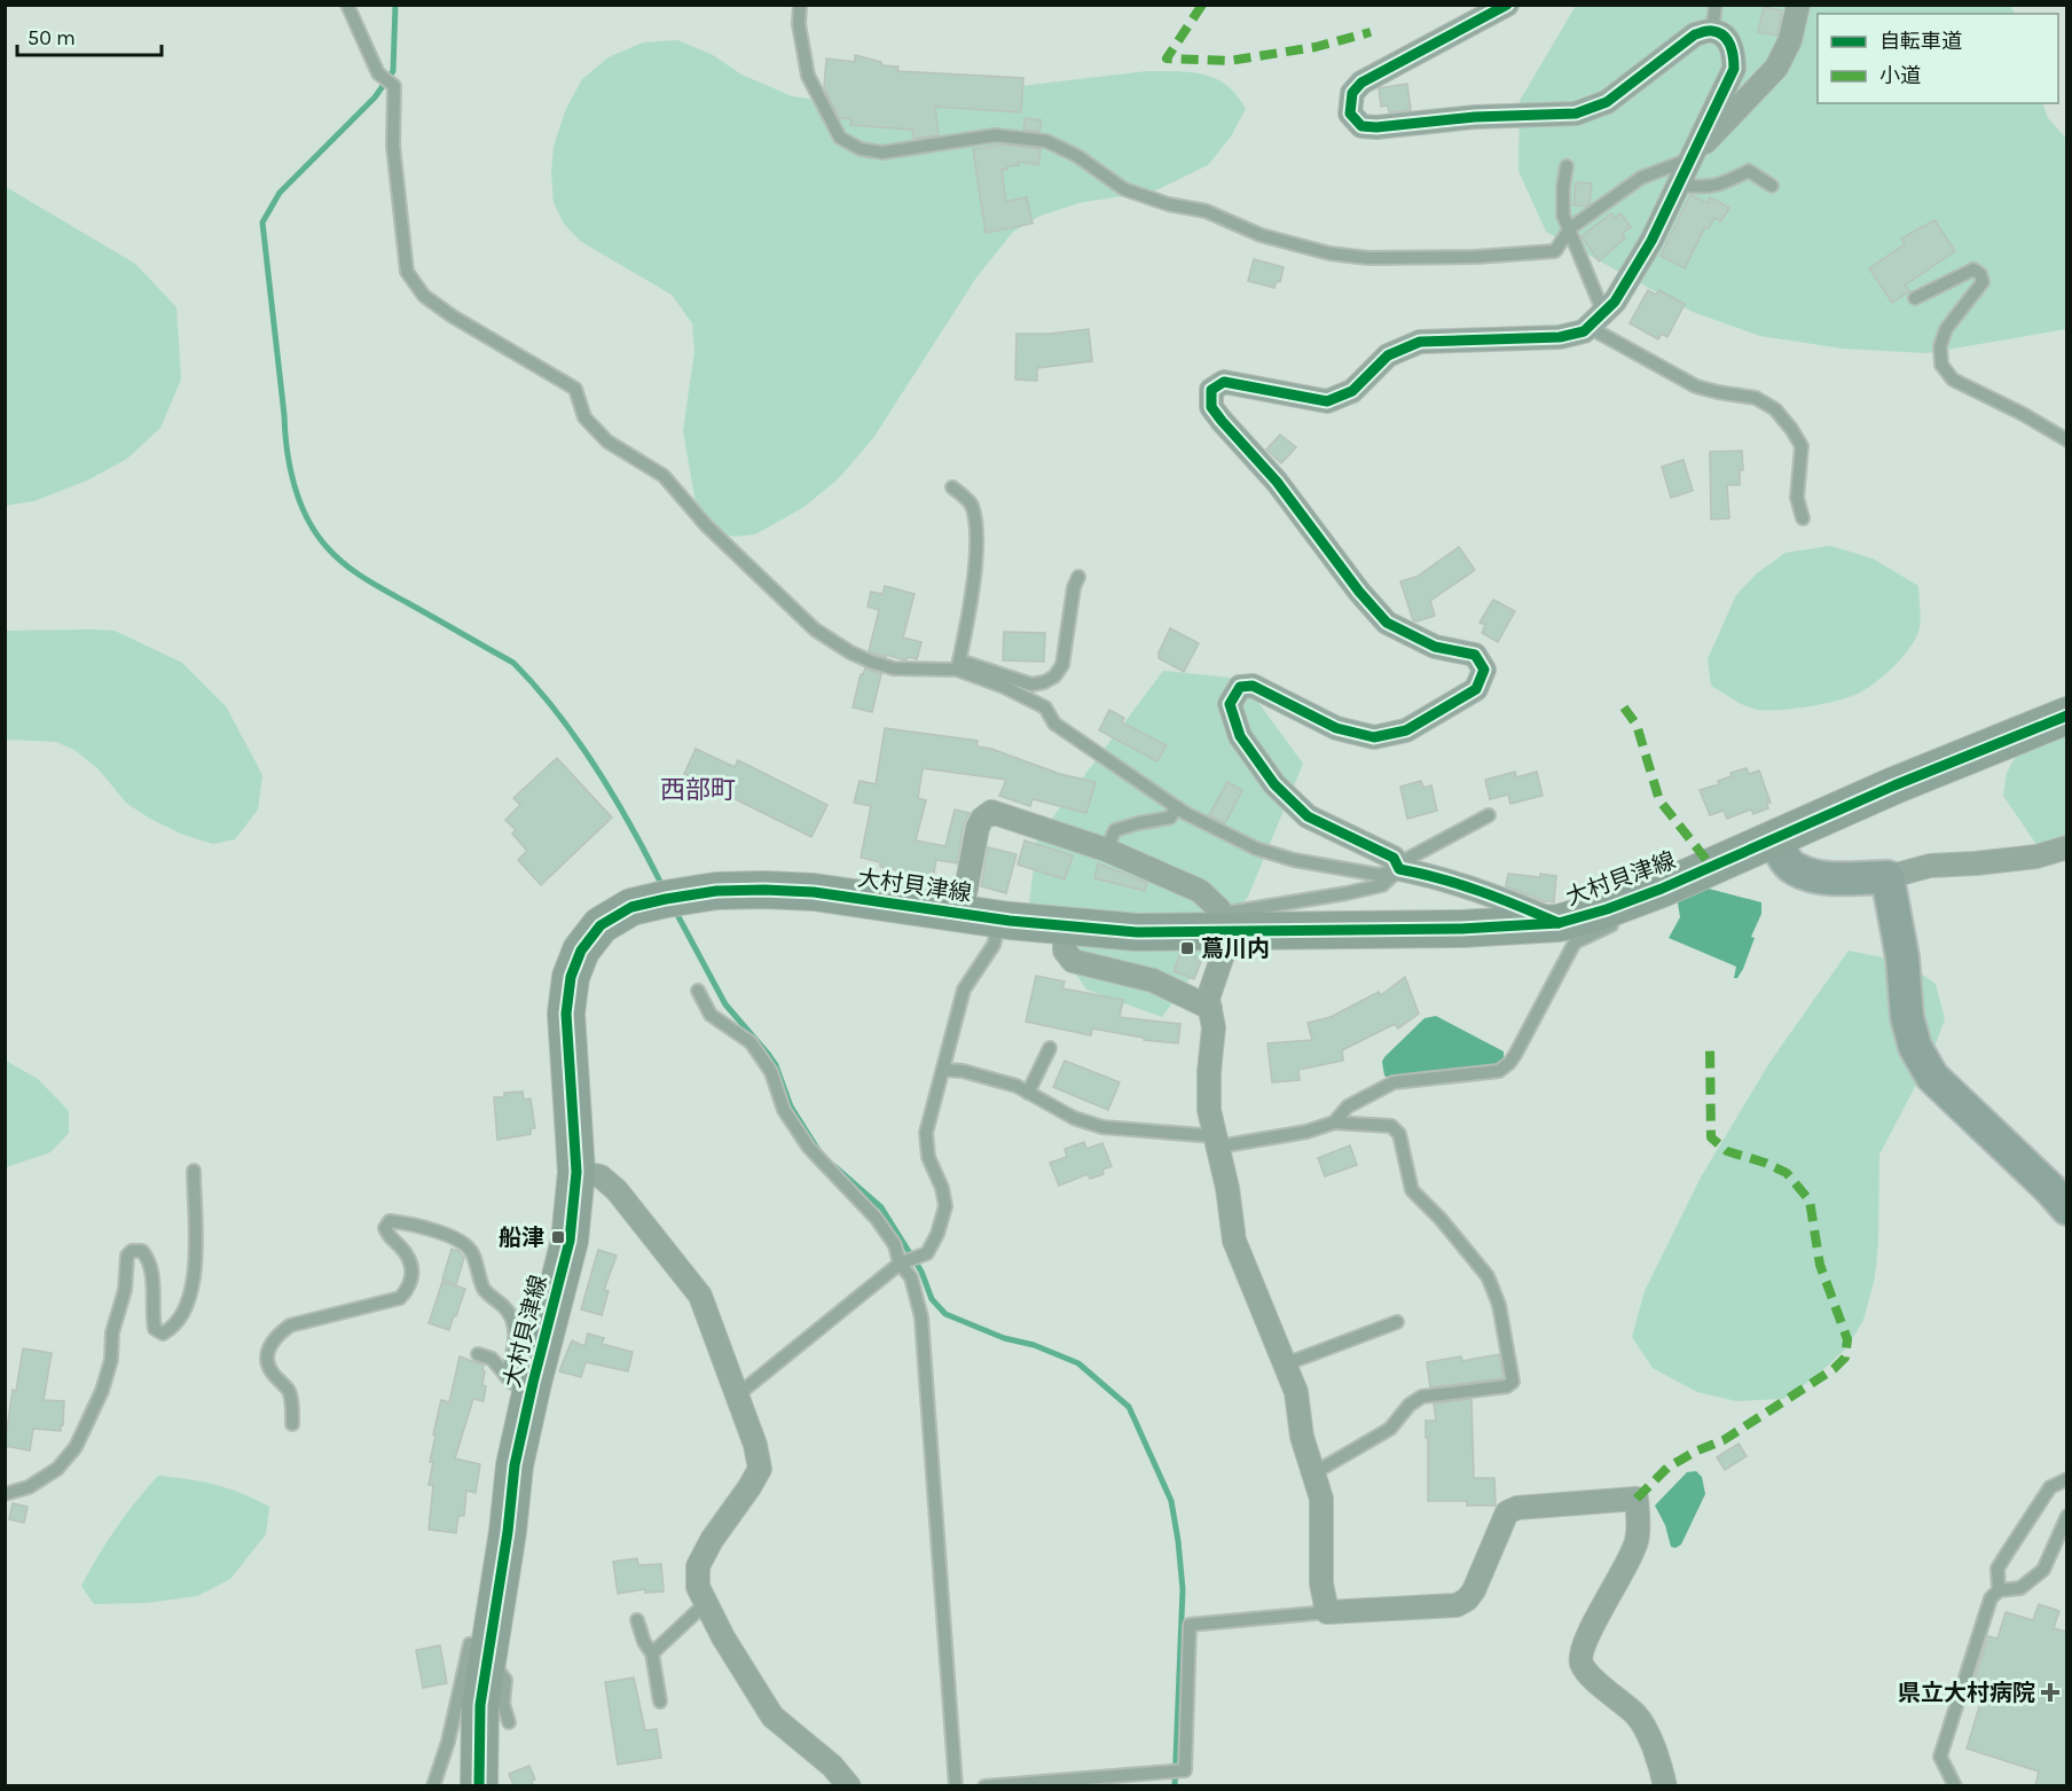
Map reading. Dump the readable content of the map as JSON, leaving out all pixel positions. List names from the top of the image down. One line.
{"streets":{"main road":["大村貝津線"]},"districts":["西部町"],"places":{"transit":["蔦川内","船津"],"health":["県立大村病院"]},"legend":["自転車道","小道"],"scale_bar":"50 m"}
